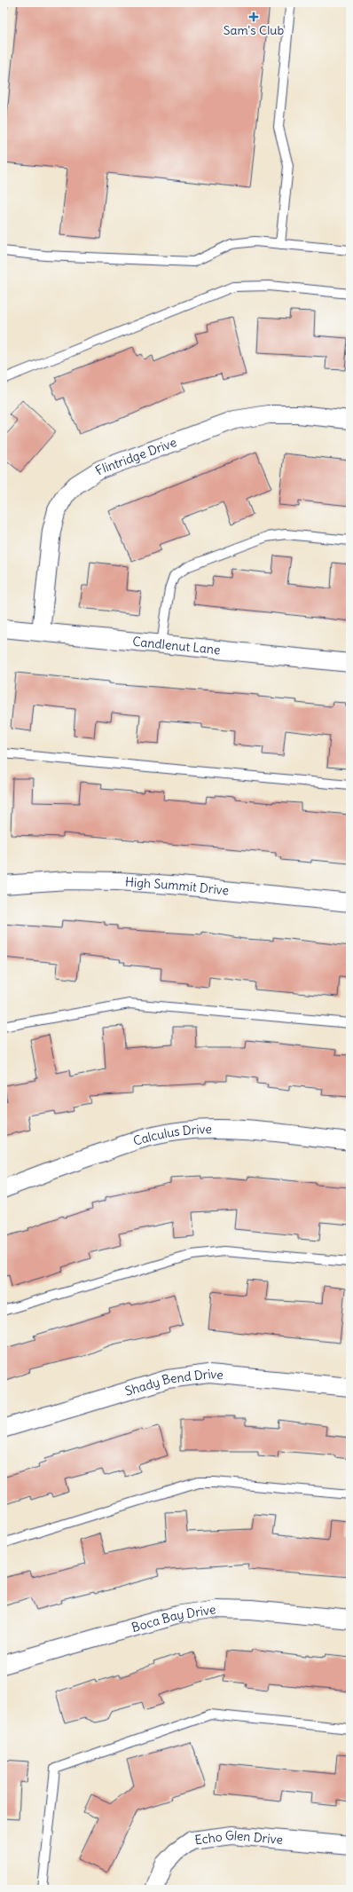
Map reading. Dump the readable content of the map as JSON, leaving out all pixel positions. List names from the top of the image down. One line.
{"streets":{"street":["Flintridge Drive","Candlenut Lane","High Summit Drive","Calculus Drive","Shady Bend Drive","Boca Bay Drive","Echo Glen Drive"]},"crossings":[["Flintridge Drive","Candlenut Lane"]],"places":{"health":["Sam's Club"]}}
